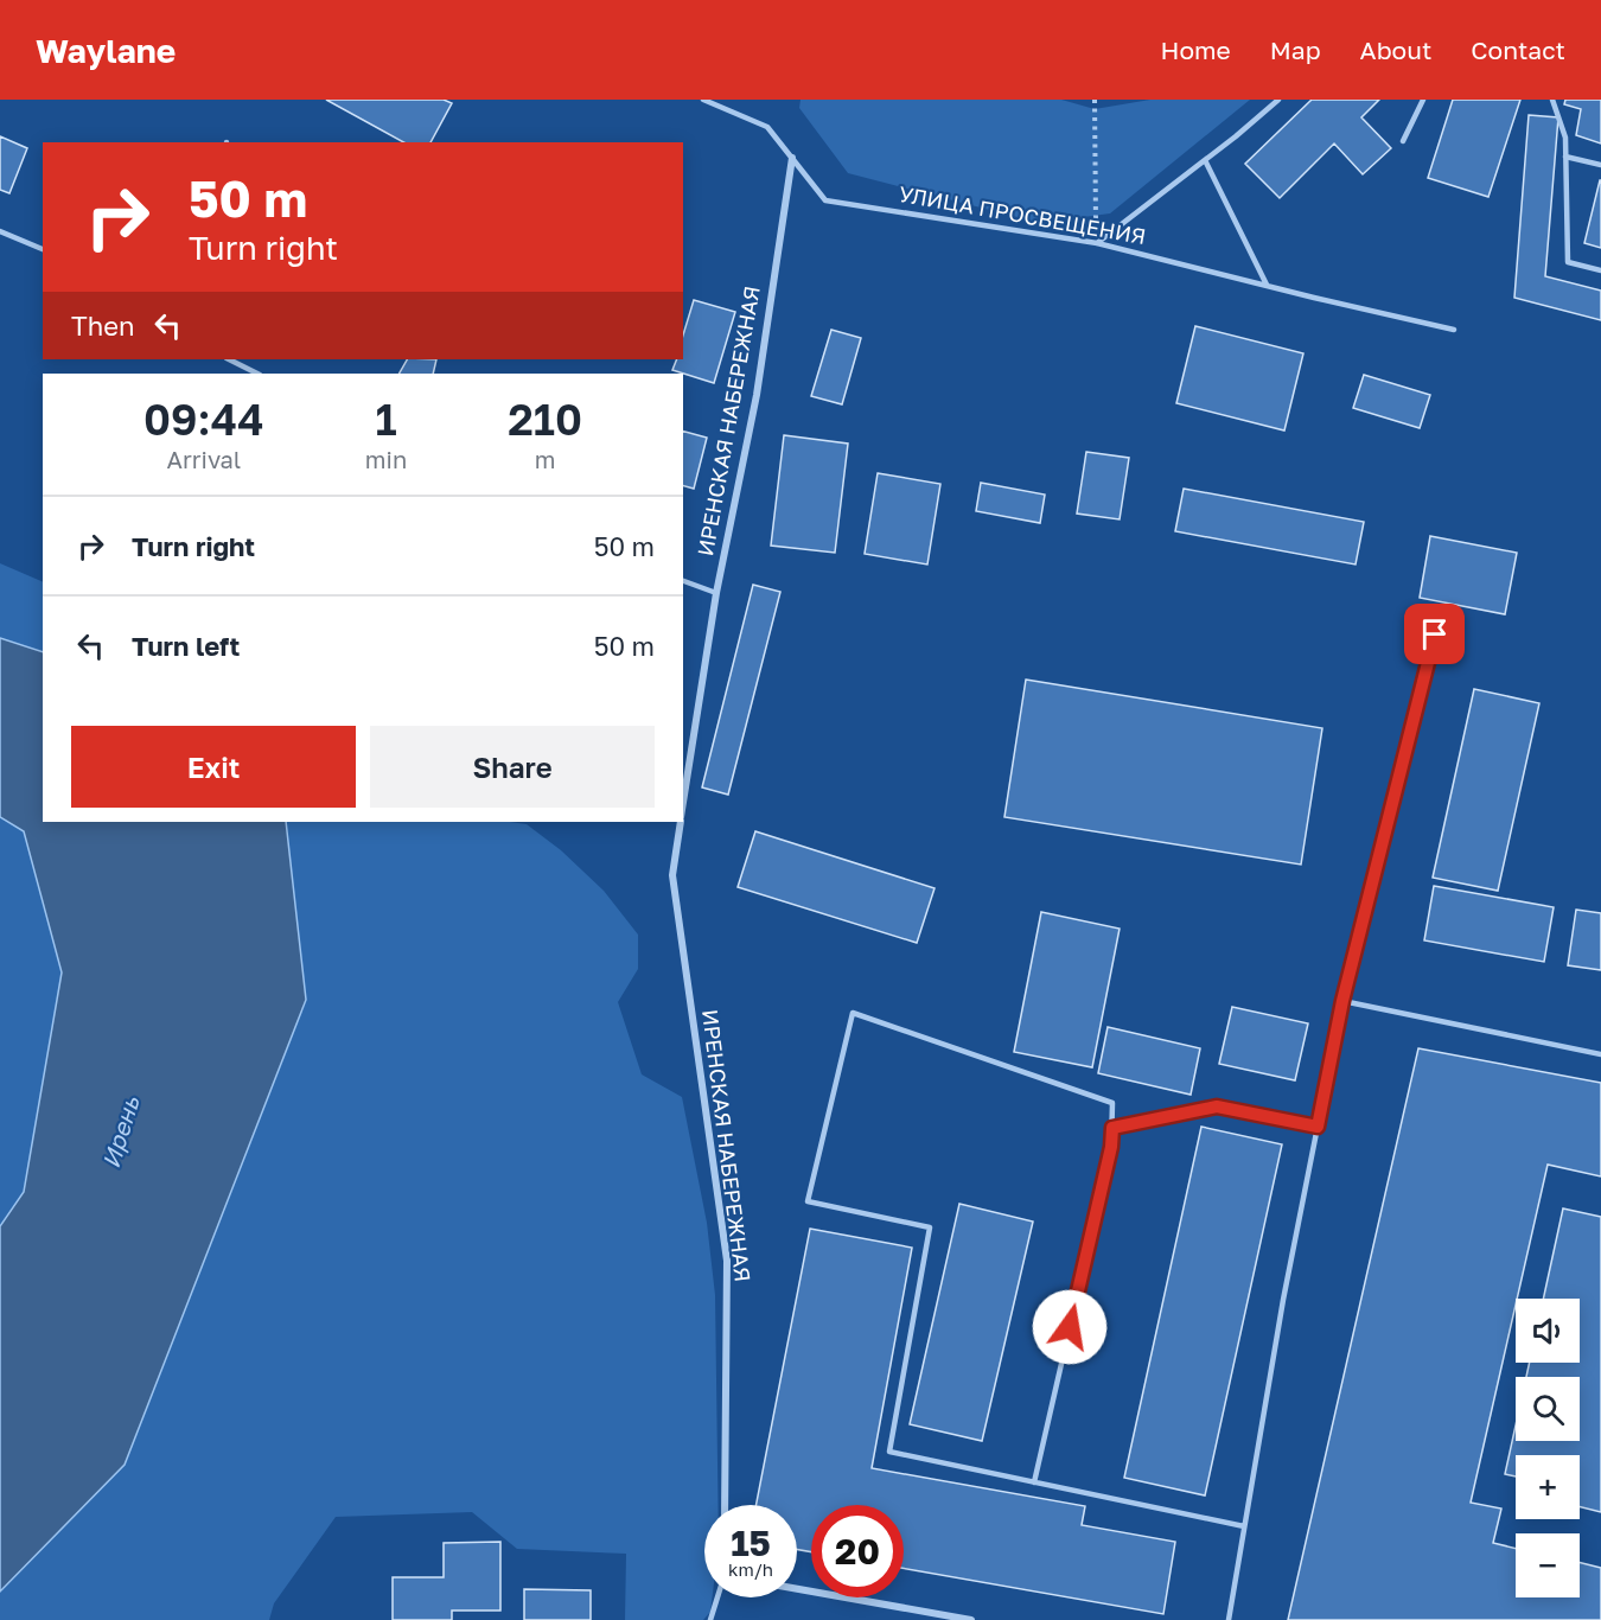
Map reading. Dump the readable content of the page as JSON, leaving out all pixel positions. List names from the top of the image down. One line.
{"streets":{"street":["ИРЕНСКАЯ НАБЕРЕЖНАЯ"],"lane":["УЛИЦА ПРОСВЕЩЕНИЯ"]},"crossings":[["УЛИЦА ПРОСВЕЩЕНИЯ","ИРЕНСКАЯ НАБЕРЕЖНАЯ"]],"water":["Ирень"],"page":{"header":"Waylane","nav":["Home","Map","About","Contact"],"turn":["50 m","Turn right"],"then":"Then","eta":["09:44","Arrival","1","min","210","m"],"list":[{"name":"Turn right","value":"50 m"},{"name":"Turn left","value":"50 m"}],"buttons":["Exit","Share"],"map_buttons":["+","−"],"speed":"15 km/h","limit":"20"}}
